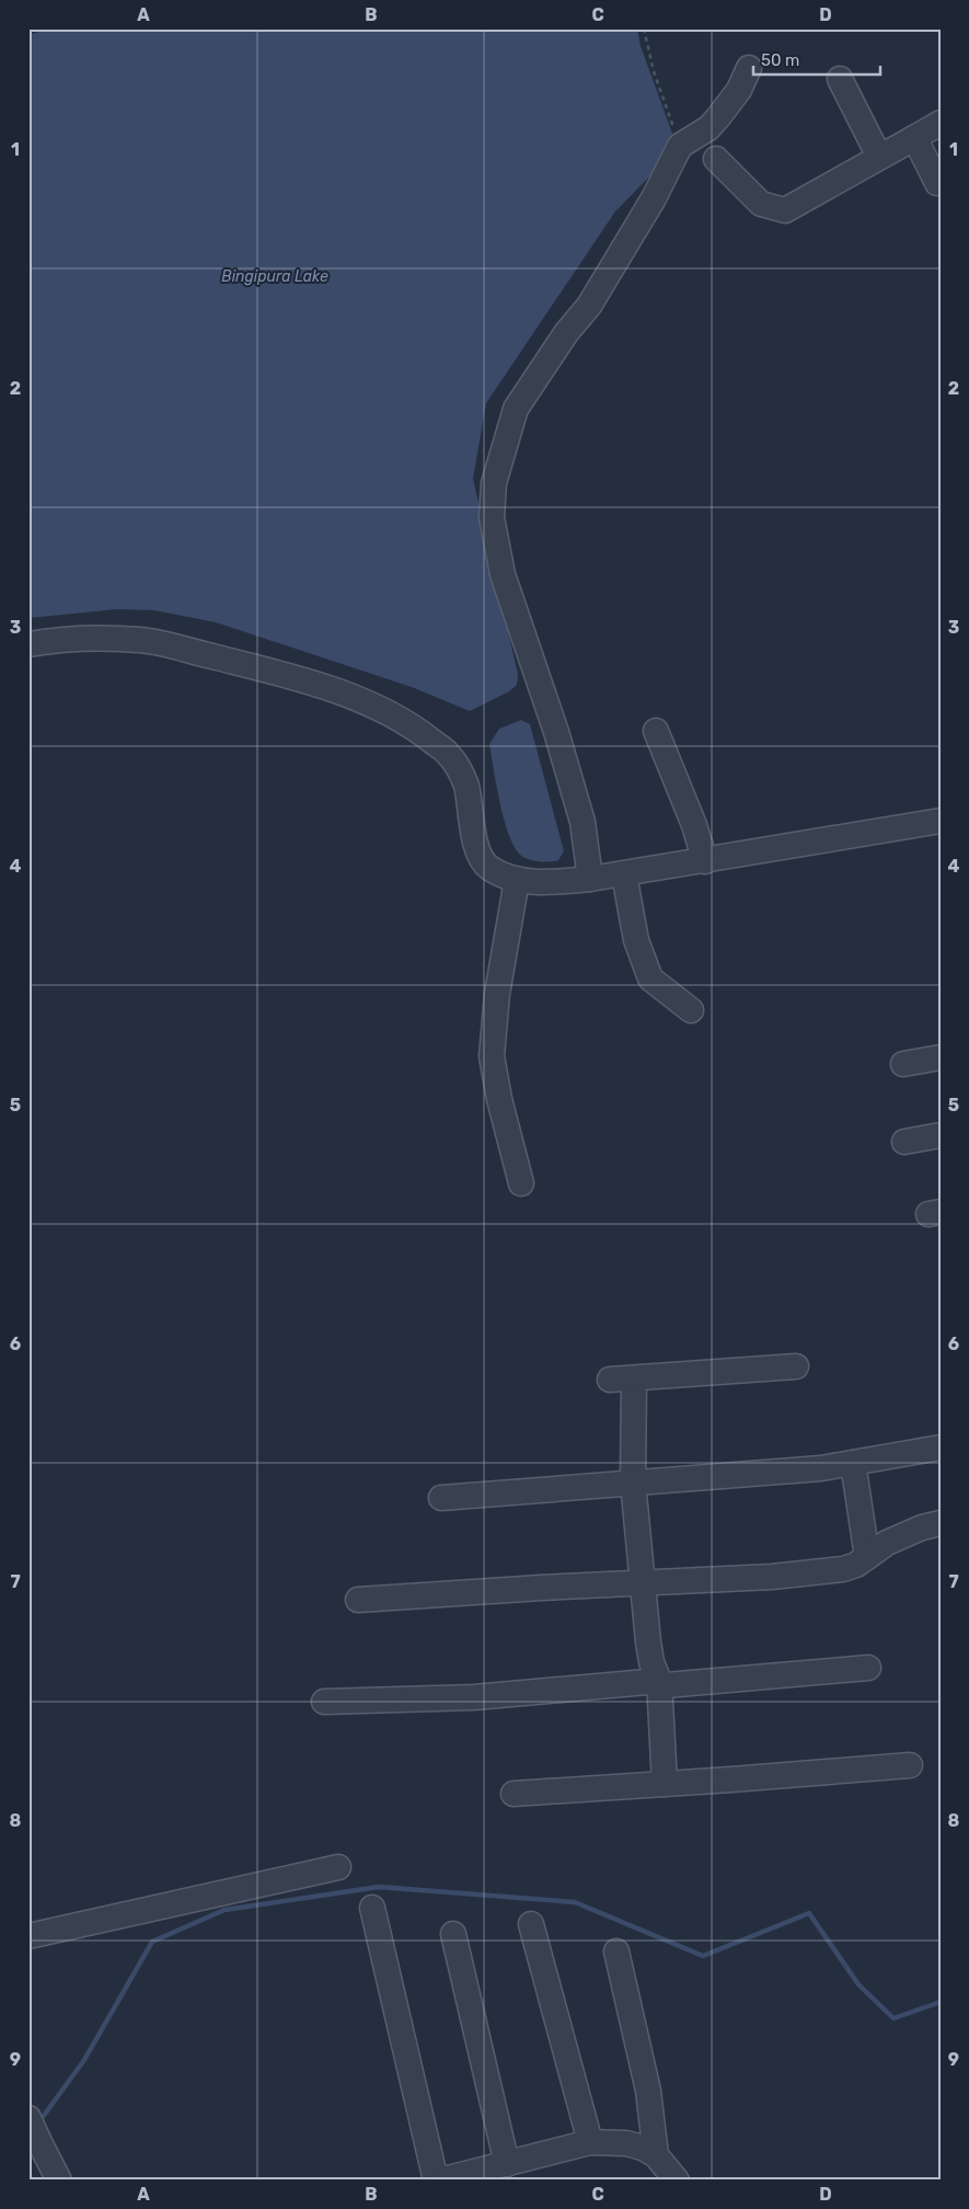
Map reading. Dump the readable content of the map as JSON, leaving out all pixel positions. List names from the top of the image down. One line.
{"water":["Bingipura Lake"],"scale_bar":"50 m","grid":{"columns":["A","B","C","D"],"rows":["1","2","3","4","5","6","7","8","9"]}}
